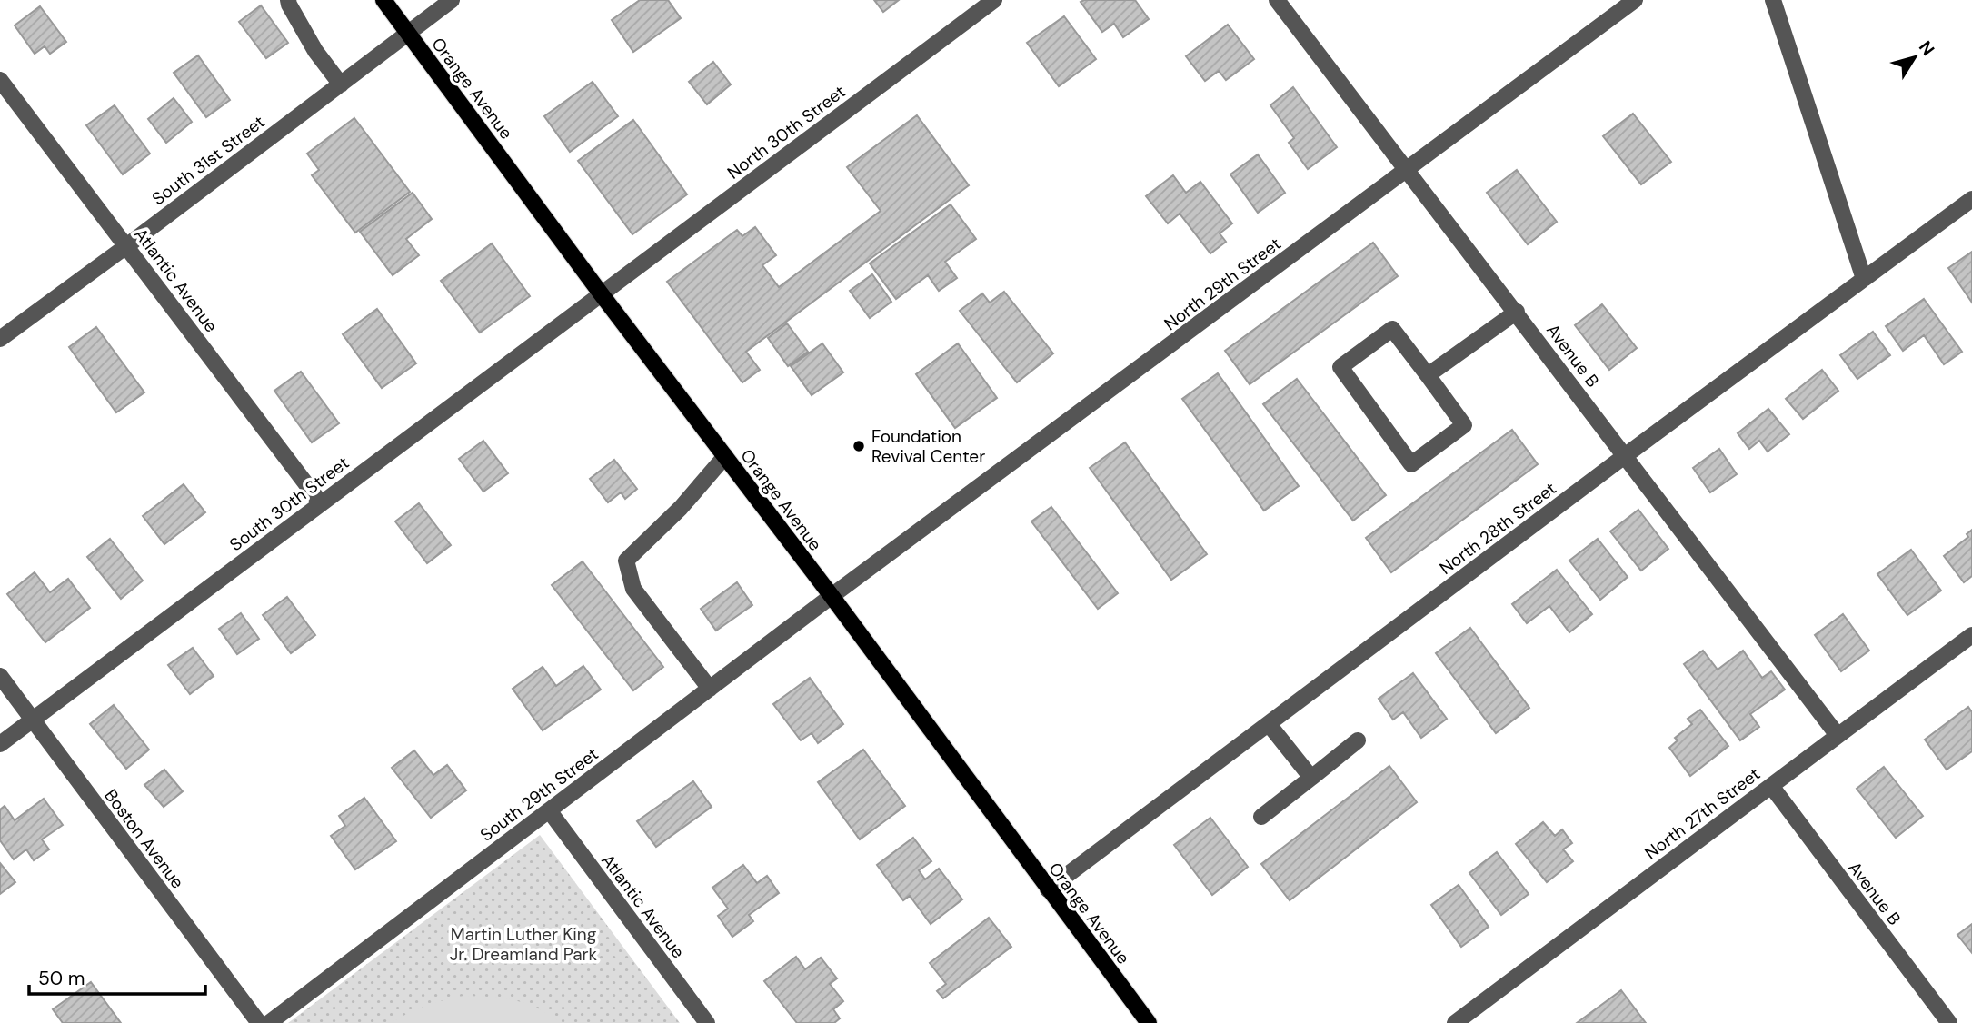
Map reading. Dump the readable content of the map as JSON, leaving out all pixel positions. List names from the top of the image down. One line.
{"streets":{"main road":["Orange Avenue"],"street":["North 30th Street","South 31st Street","Atlantic Avenue","North 29th Street","Avenue B","South 30th Street","North 28th Street","South 29th Street","North 27th Street","Boston Avenue"]},"crossings":[["Orange Avenue","North 30th Street"],["Orange Avenue","South 31st Street"],["Orange Avenue","North 29th Street"],["Orange Avenue","South 30th Street"],["Orange Avenue","North 28th Street"],["Orange Avenue","South 29th Street"],["North 30th Street","South 30th Street"],["South 31st Street","Atlantic Avenue"],["Atlantic Avenue","South 30th Street"],["Atlantic Avenue","South 29th Street"],["North 29th Street","Avenue B"],["North 29th Street","South 29th Street"],["Avenue B","North 28th Street"],["Avenue B","North 27th Street"],["South 30th Street","Boston Avenue"]],"parks":["Martin Luther King Jr. Dreamland Park"],"places":["Foundation Revival Center"],"scale_bar":"50 m","north":"top right"}
